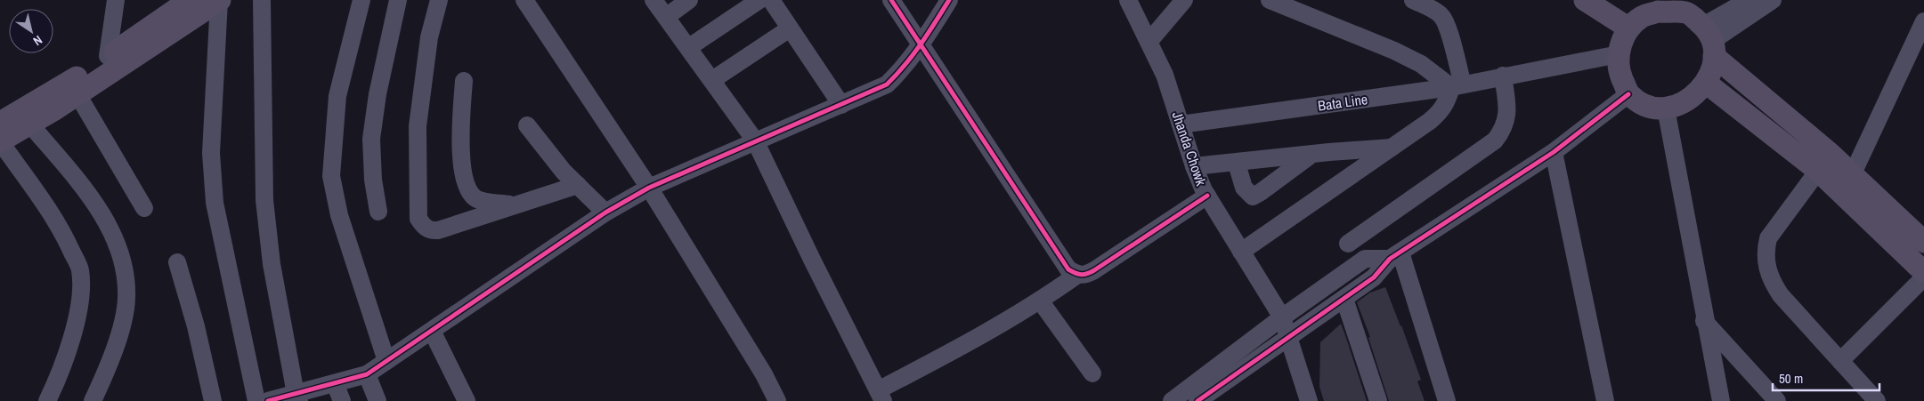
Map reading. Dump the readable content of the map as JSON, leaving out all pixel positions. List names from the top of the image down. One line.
{"streets":{"street":["Bata Line","Jhanda Chowk"]},"crossings":[["Bata Line","Jhanda Chowk"]],"scale_bar":"50 m","north":"bottom right"}
